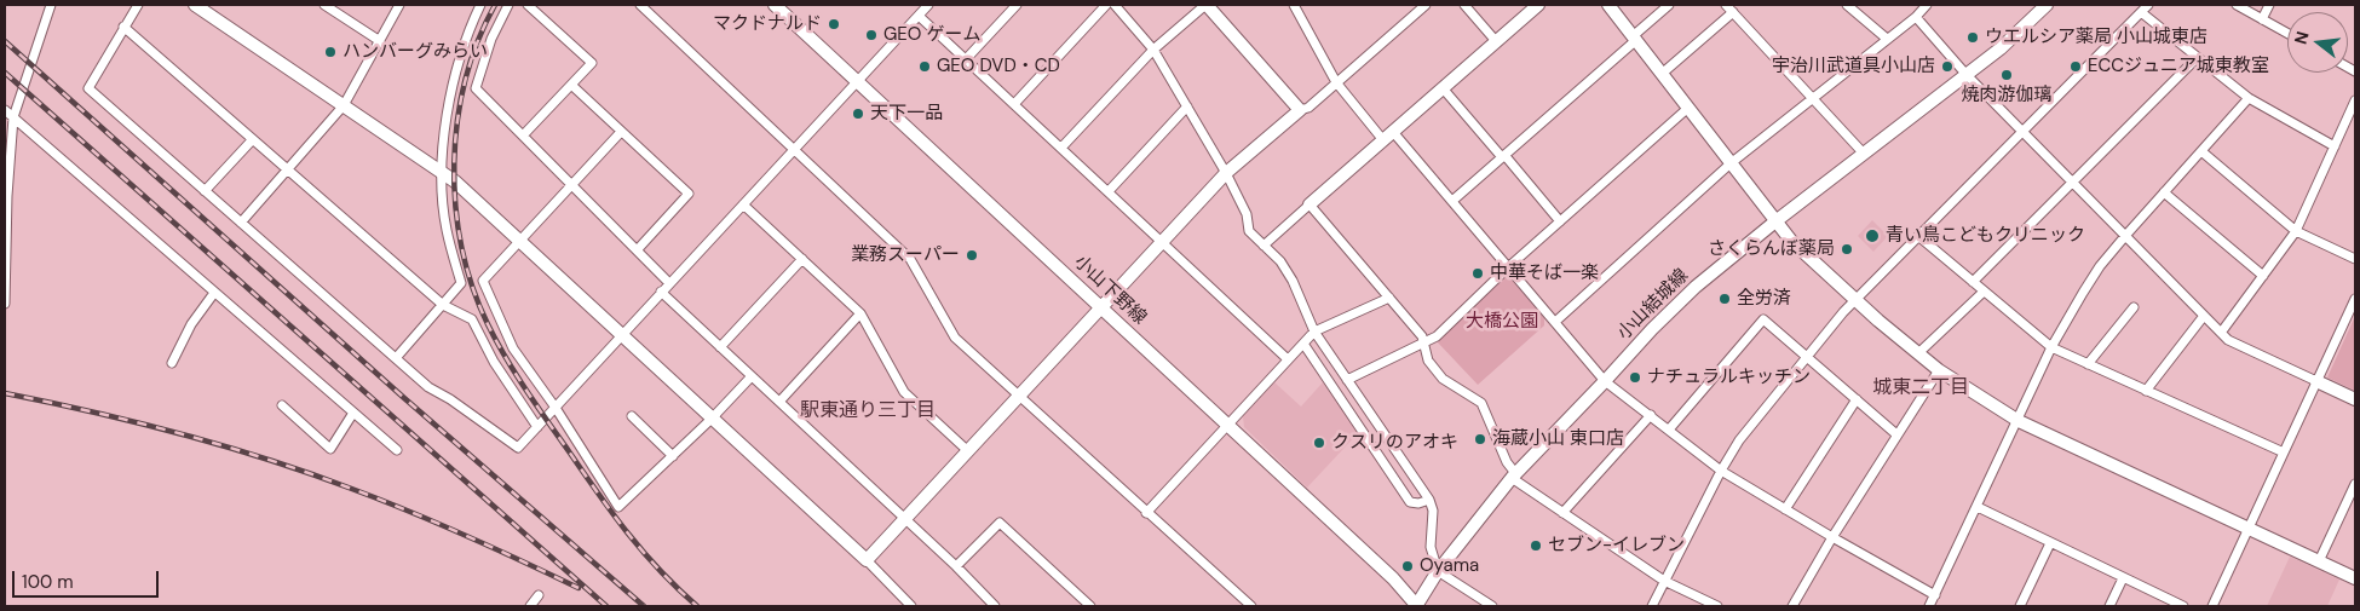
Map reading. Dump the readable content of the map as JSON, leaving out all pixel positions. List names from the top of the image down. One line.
{"streets":{"street":["小山下野線","小山結城線"]},"crossings":[["小山下野線","小山結城線"]],"districts":["城東二丁目","駅東通り三丁目"],"parks":["大橋公園"],"places":["マクドナルド","GEO ゲーム","ウエルシア薬局 小山城東店","ハンバーグみらい","GEO DVD・CD","宇治川武道具小山店","ECCジュニア城東教室","焼肉游伽璃","天下一品","青い鳥こどもクリニック","さくらんぼ薬局","業務スーパー","中華そば一楽","全労済","ナチュラルキッチン","海蔵小山 東口店","クスリのアオキ","セブン-イレブン","Oyama"],"scale_bar":"100 m","north":"left"}
